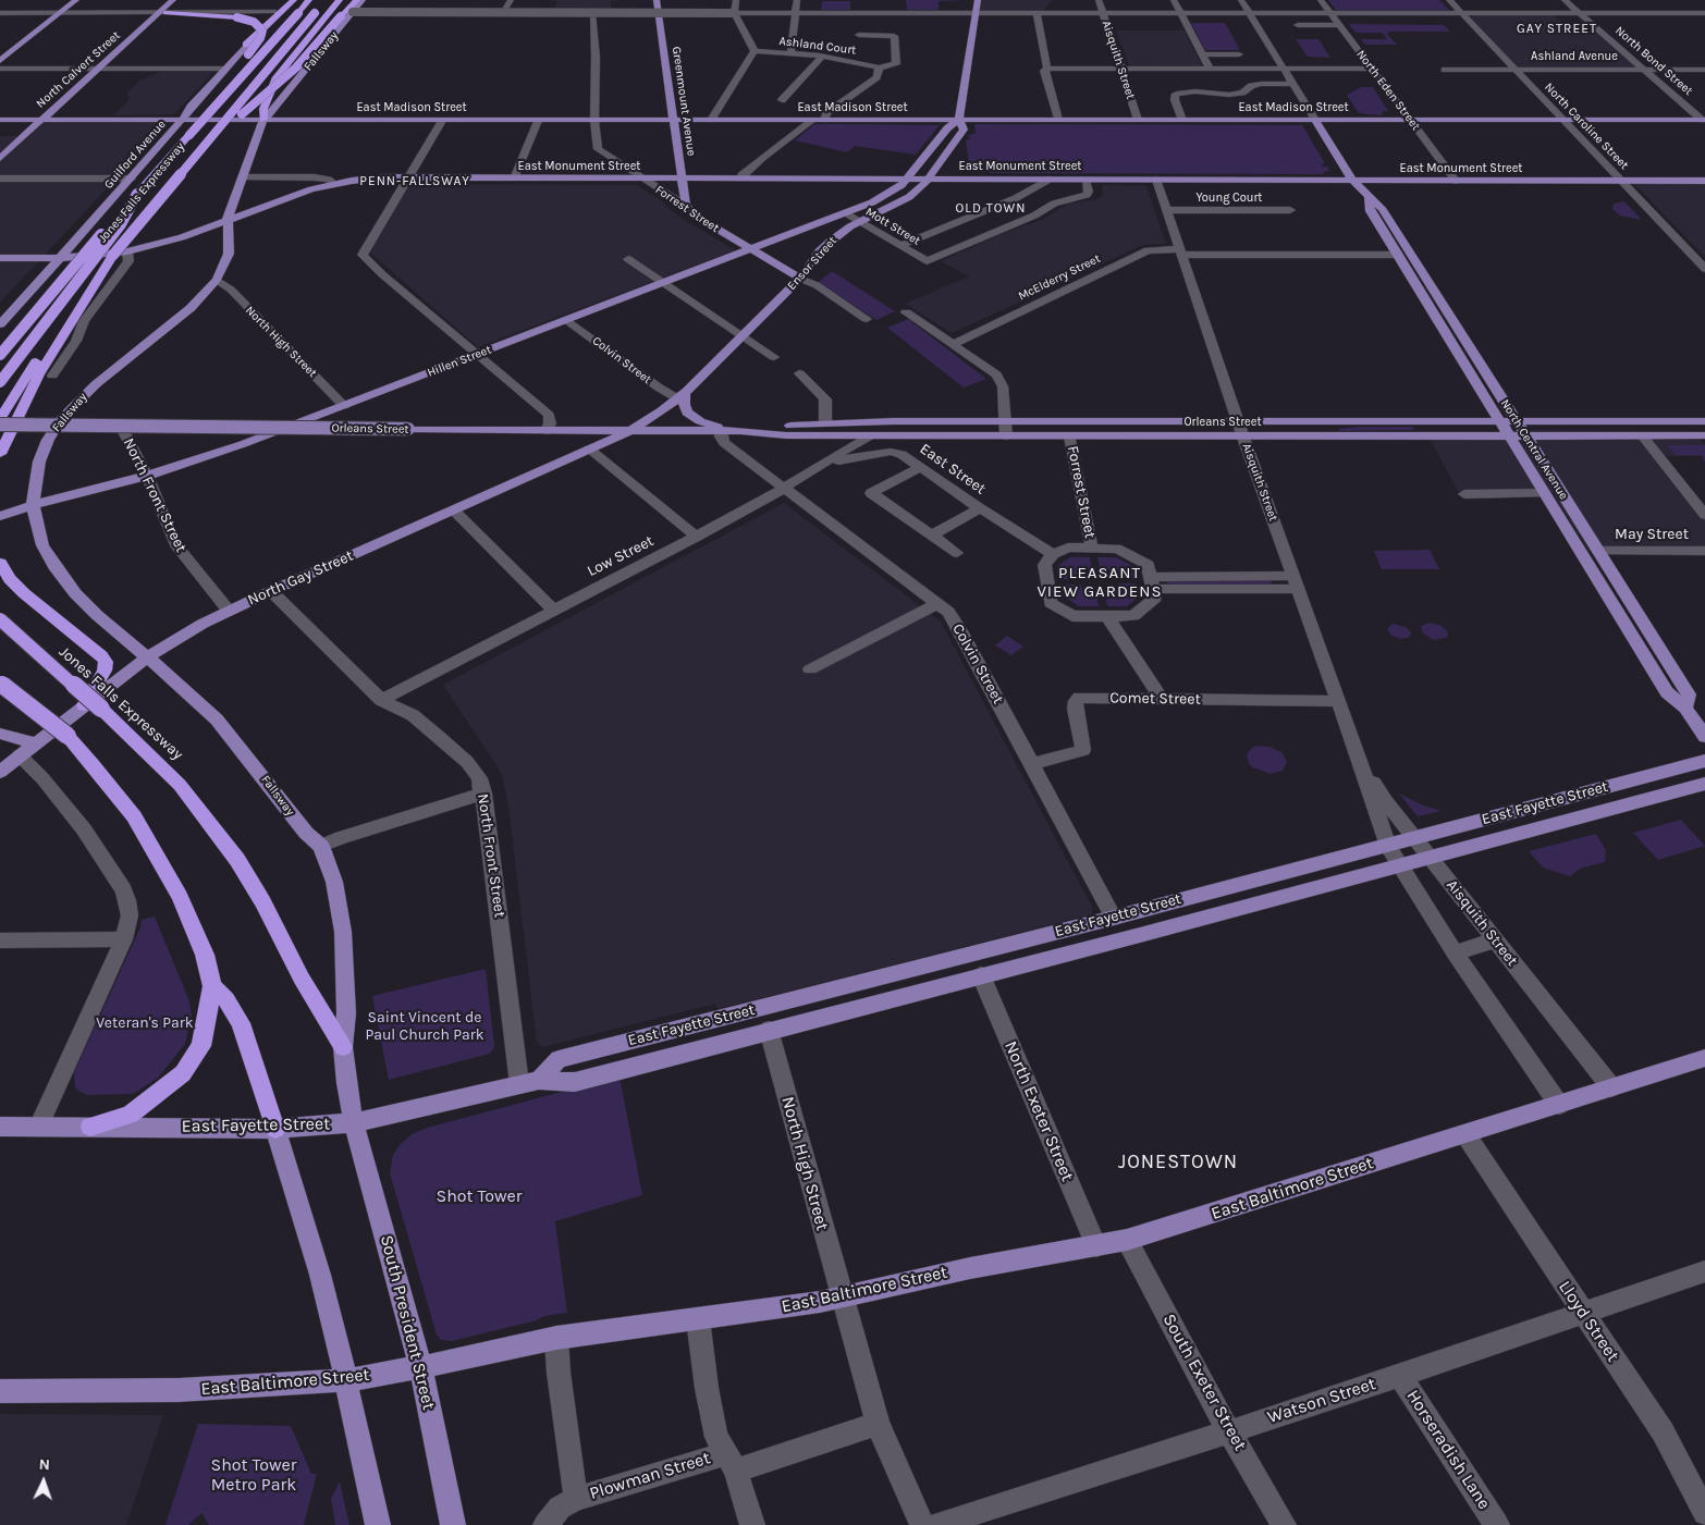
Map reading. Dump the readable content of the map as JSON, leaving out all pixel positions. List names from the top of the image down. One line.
{"streets":{"highway":["Jones Falls Expressway"],"main road":["Fallsway","North Calvert Street","Greenmount Avenue","East Madison Street","Guilford Avenue","East Monument Street","Forrest Street","Ensor Street","Hillen Street","Orleans Street","North Central Avenue","North Gay Street","East Fayette Street","East Baltimore Street","South President Street"],"street":["Ashland Court","Ashland Avenue","Aisquith Street","North Bond Street","North Eden Street","North Caroline Street","Young Court","Mott Street","McElderry Street","North High Street","Colvin Street","East Street","North Front Street","May Street","Low Street","Comet Street","North Exeter Street","Lloyd Street","South Exeter Street","Watson Street","Horseradish Lane","Plowman Street"]},"crossings":[["Fallsway","East Madison Street"],["Fallsway","East Monument Street"],["Fallsway","North High Street"],["Fallsway","Hillen Street"],["Fallsway","North Front Street"],["Fallsway","North Gay Street"],["Fallsway","South President Street"],["Ashland Avenue","North Bond Street"],["Ashland Avenue","North Caroline Street"],["Aisquith Street","East Madison Street"],["Aisquith Street","East Monument Street"],["Aisquith Street","Young Court"],["Aisquith Street","McElderry Street"],["Aisquith Street","Orleans Street"],["Aisquith Street","Comet Street"],["Aisquith Street","East Fayette Street"],["Aisquith Street","East Baltimore Street"],["North Bond Street","East Madison Street"],["North Calvert Street","East Madison Street"],["North Eden Street","East Madison Street"],["North Eden Street","East Monument Street"],["Greenmount Avenue","East Madison Street"],["Greenmount Avenue","East Monument Street"],["Greenmount Avenue","Forrest Street"],["East Madison Street","North Caroline Street"],["East Madison Street","Guilford Avenue"],["East Madison Street","Forrest Street"],["East Madison Street","Ensor Street"],["East Madison Street","North Central Avenue"],["North Caroline Street","East Monument Street"],["Guilford Avenue","East Monument Street"],["East Monument Street","Forrest Street"],["East Monument Street","Mott Street"],["East Monument Street","Ensor Street"],["East Monument Street","Hillen Street"],["East Monument Street","North Central Avenue"],["Jones Falls Expressway","South President Street"],["Forrest Street","Ensor Street"],["Forrest Street","Hillen Street"],["Forrest Street","Orleans Street"],["Forrest Street","East Street"],["Mott Street","Ensor Street"],["Mott Street","Hillen Street"],["Ensor Street","Colvin Street"],["Ensor Street","Orleans Street"],["Ensor Street","North Gay Street"],["McElderry Street","North Central Avenue"],["North High Street","Hillen Street"],["North High Street","East Fayette Street"],["North High Street","East Baltimore Street"],["North High Street","Plowman Street"],["Colvin Street","Hillen Street"],["Colvin Street","Orleans Street"],["Colvin Street","Low Street"],["Colvin Street","Comet Street"],["Colvin Street","East Fayette Street"],["Hillen Street","North Front Street"],["Orleans Street","North Central Avenue"],["Orleans Street","Low Street"],["Orleans Street","North Gay Street"],["North Central Avenue","May Street"],["East Street","Low Street"],["North Front Street","Low Street"],["North Front Street","North Gay Street"],["North Front Street","East Fayette Street"],["East Fayette Street","North Exeter Street"],["East Fayette Street","South President Street"],["North Exeter Street","East Baltimore Street"],["East Baltimore Street","Lloyd Street"],["East Baltimore Street","South President Street"],["East Baltimore Street","South Exeter Street"],["Lloyd Street","Watson Street"],["South Exeter Street","Watson Street"],["Watson Street","Horseradish Lane"]],"districts":["GAY STREET","PENN-FALLSWAY","OLD TOWN","PLEASANT VIEW GARDENS","JONESTOWN"],"parks":["Saint Vincent de Paul Church Park","Veteran's Park","Shot Tower","Shot Tower Metro Park"],"north":"top"}
